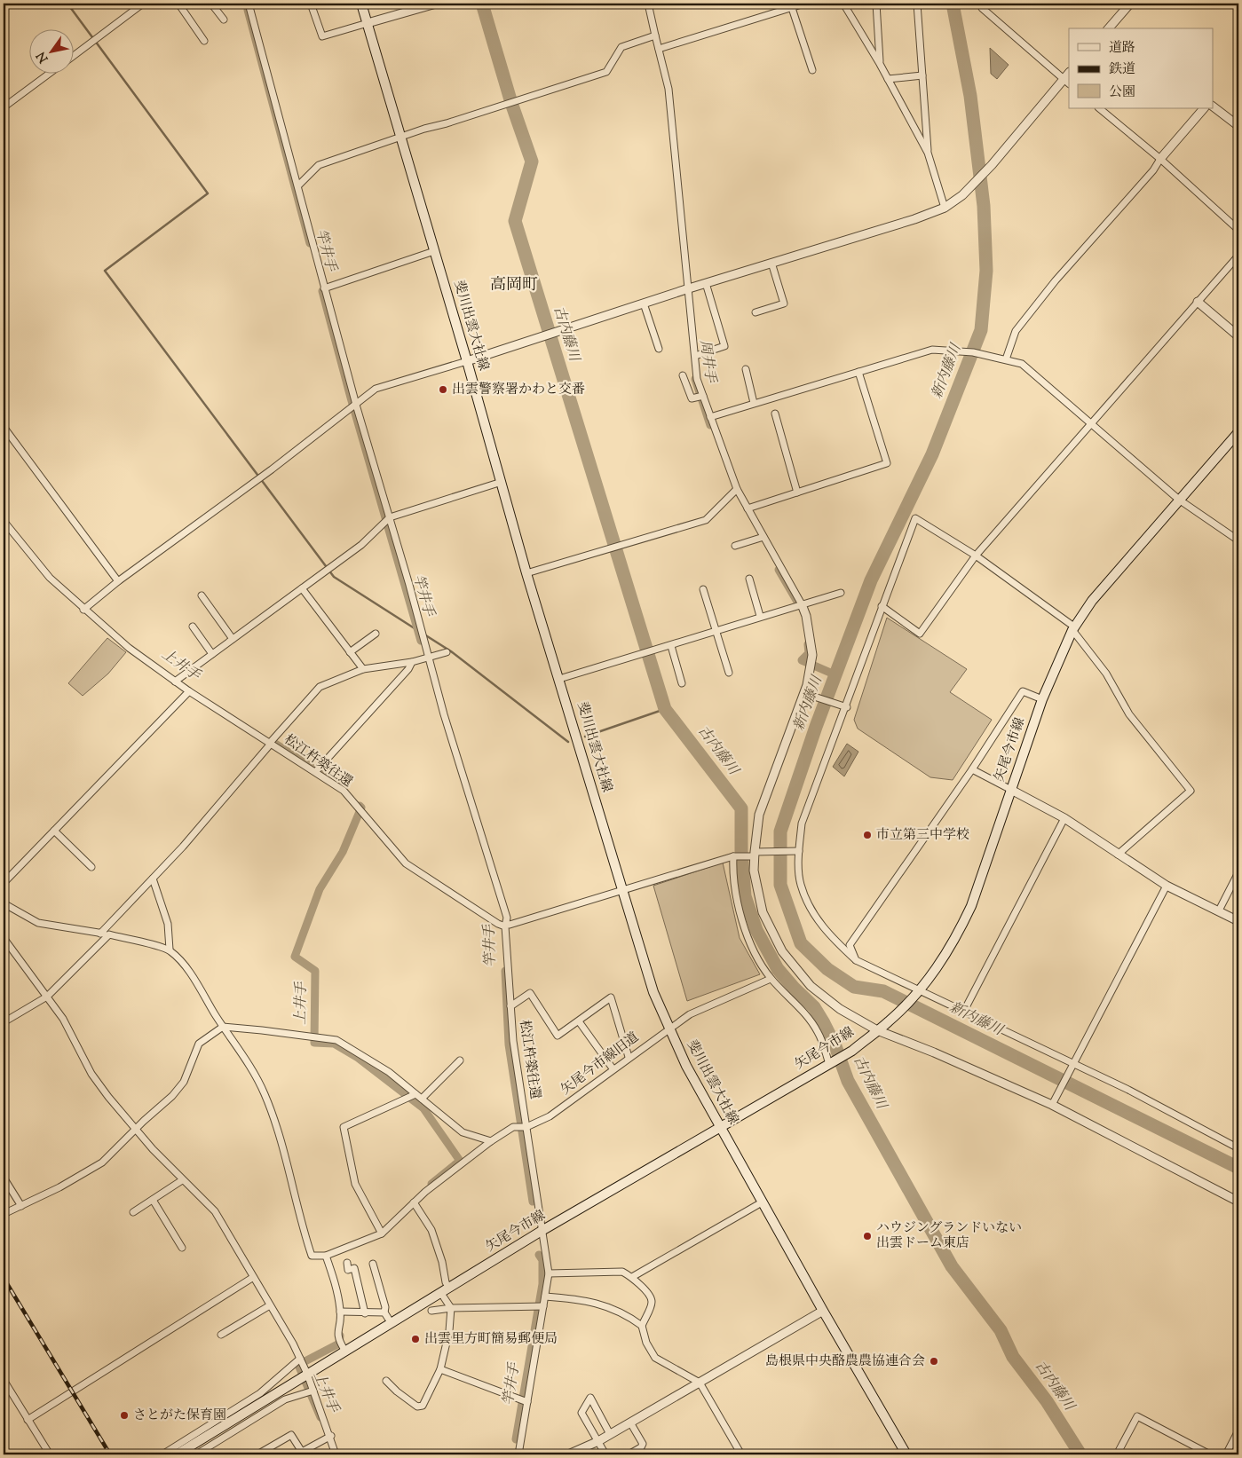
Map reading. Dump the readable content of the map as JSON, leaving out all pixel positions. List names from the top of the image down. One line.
{"streets":{"main road":["斐川出雲大社線","矢尾今市線"],"street":["松江杵築往還","矢尾今市線旧道"]},"crossings":[["斐川出雲大社線","矢尾今市線"],["斐川出雲大社線","矢尾今市線旧道"],["松江杵築往還","矢尾今市線旧道"]],"districts":["高岡町"],"water":["竿井手","古内藤川","周井手","新内藤川","上井手"],"places":["出雲警察署かわと交番","市立第三中学校","ハウジングランドいない 出雲ドーム東店","出雲里方町簡易郵便局","島根県中央酪農農協連合会","さとがた保育園"],"legend":["道路","鉄道","公園"],"north":"bottom left"}
